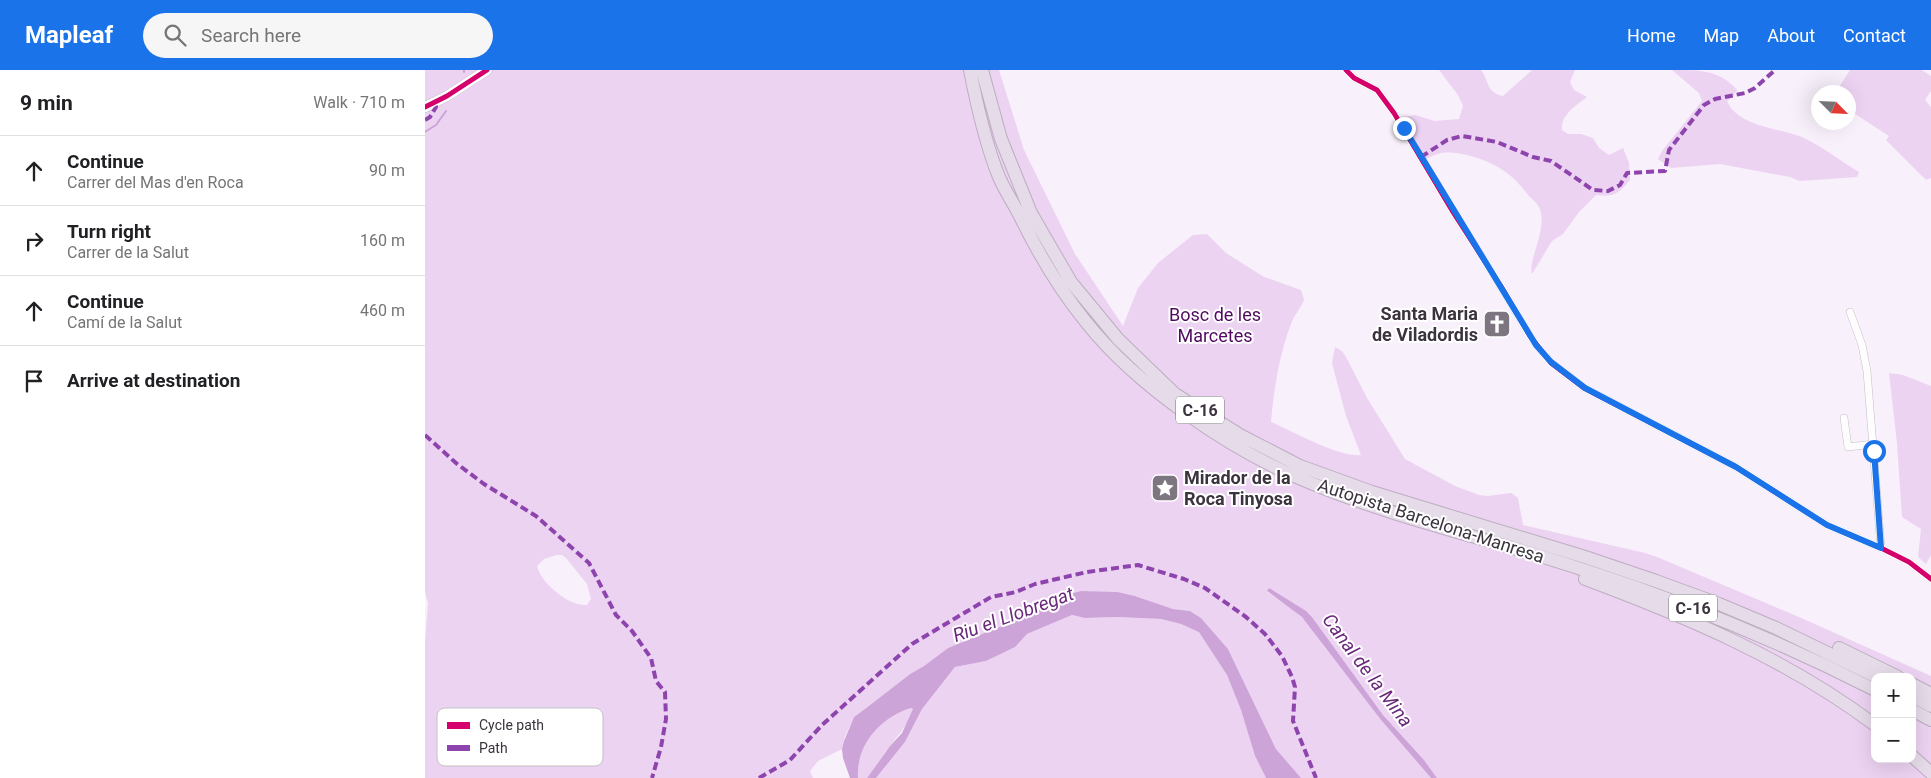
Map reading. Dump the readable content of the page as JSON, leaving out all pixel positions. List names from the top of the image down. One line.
{"streets":{"highway":["C-16","Autopista Barcelona-Manresa"]},"water":["Riu el Llobregat","Canal de la Mina"],"parks":["Bosc de les Marcetes"],"places":{"church":["Santa Maria de Viladordis"],"place":["Mirador de la Roca Tinyosa"]},"legend":["Cycle path","Path"],"north":"bottom right","page":{"header":"Mapleaf","search":"Search here","nav":["Home","Map","About","Contact"],"heading":["9 min","Walk · 710 m"],"list":[["Continue","Carrer del Mas d'en Roca","90 m"],["Turn right","Carrer de la Salut","160 m"],["Continue","Camí de la Salut","460 m"],"Arrive at destination"],"map_buttons":["+","−"]}}
